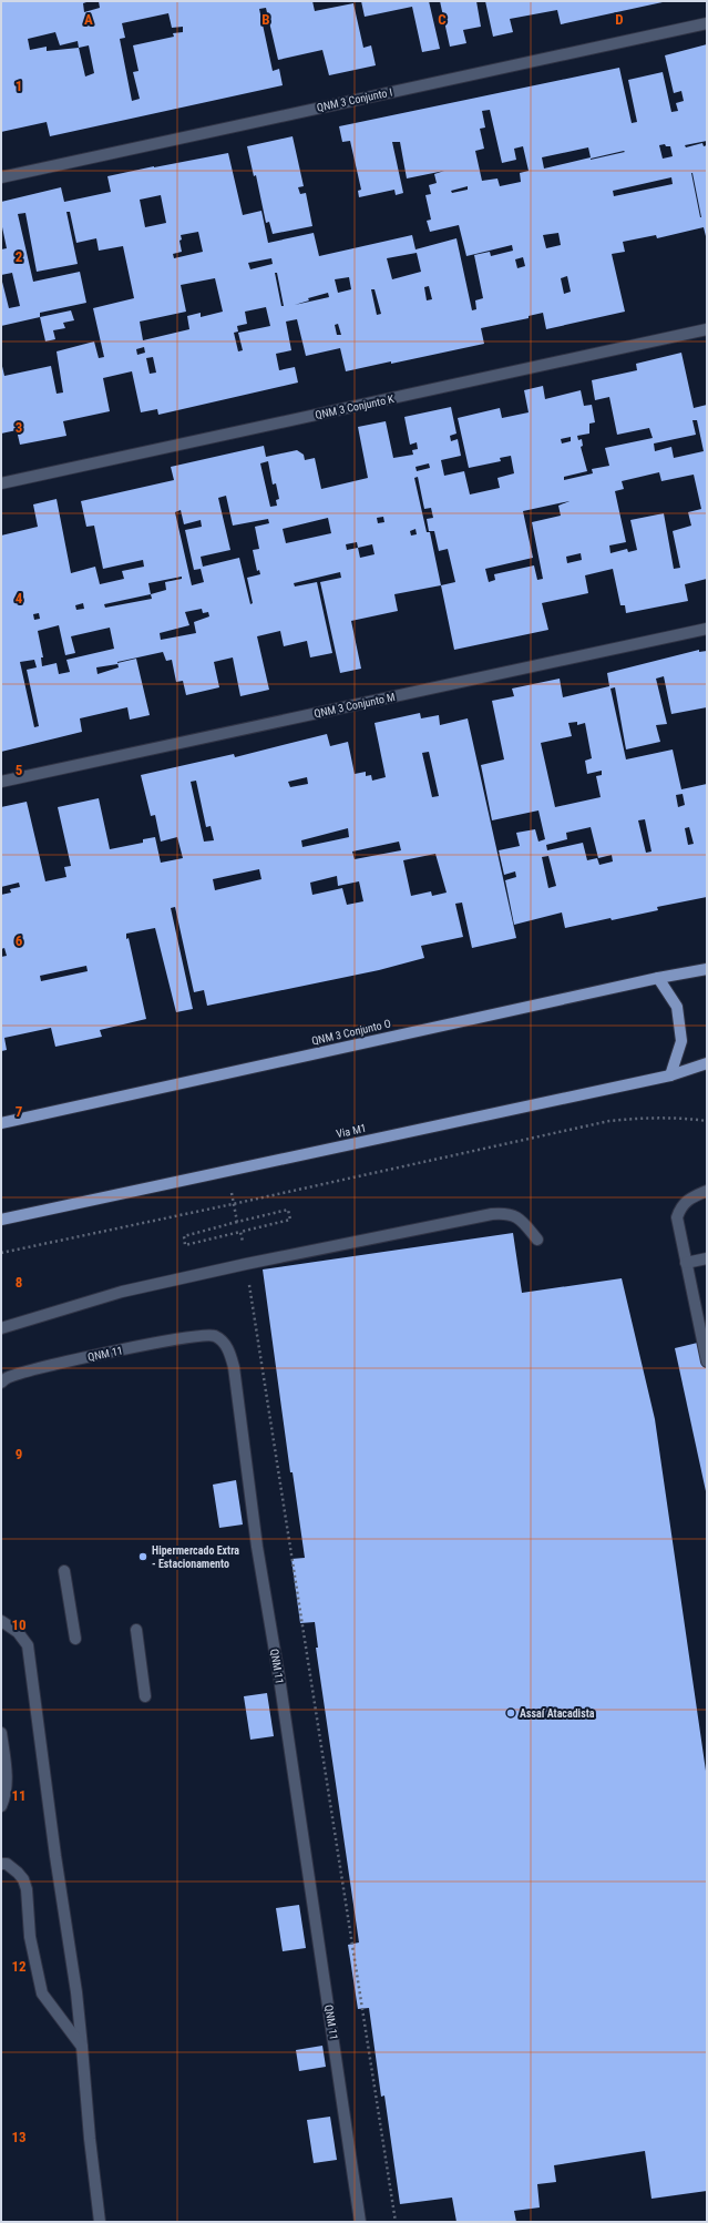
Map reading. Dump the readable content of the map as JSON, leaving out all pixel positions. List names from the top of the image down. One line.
{"streets":{"main road":["QNM 3 Conjunto O","Via M1"],"street":["QNM 3 Conjunto I","QNM 3 Conjunto K","QNM 3 Conjunto M","QNM 11"]},"places":["Hipermercado Extra - Estacionamento","Assaí Atacadista"],"grid":{"columns":["A","B","C","D"],"rows":["1","2","3","4","5","6","7","8","9","10","11","12","13"]}}
